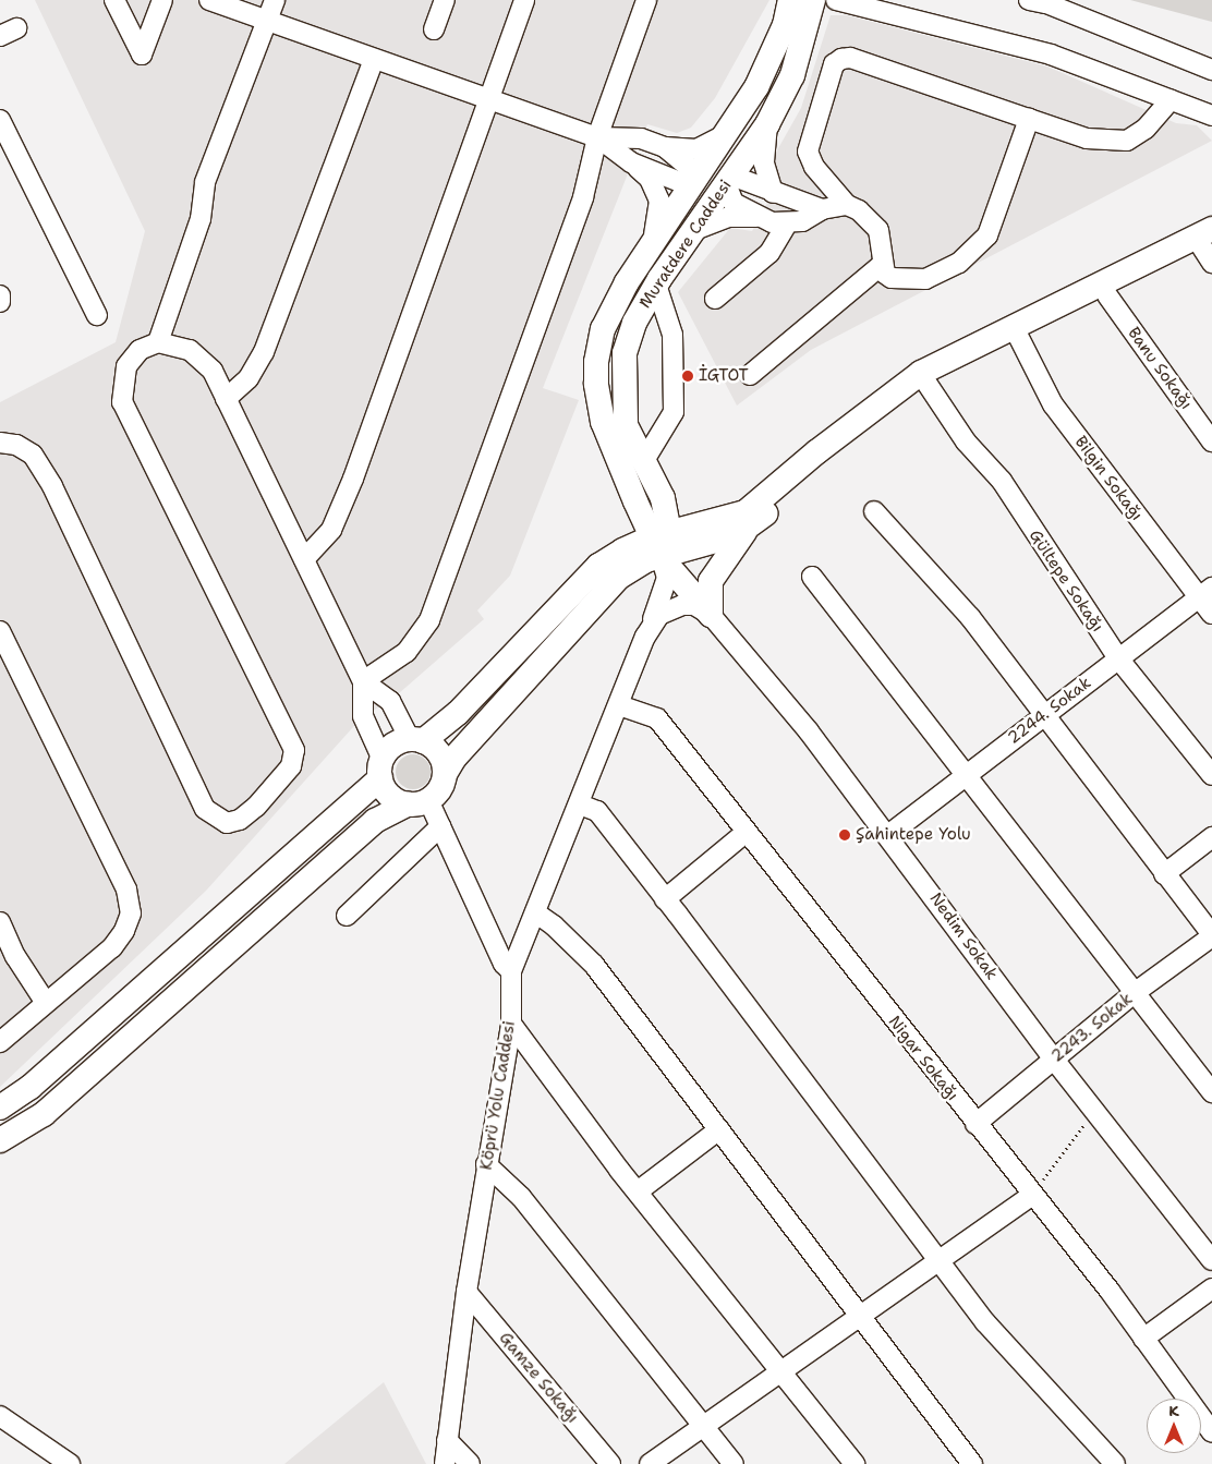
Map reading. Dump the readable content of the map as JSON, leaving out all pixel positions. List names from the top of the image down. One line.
{"streets":{"main road":["Muratdere Caddesi"],"street":["Banu Sokağı","Bilgin Sokağı","Gültepe Sokağı","2244. Sokak","Nedim Sokak","2243. Sokak","Nigar Sokağı","Köprü Yolu Caddesi","Gamze Sokağı"]},"crossings":[["Bilgin Sokağı","2244. Sokak"],["Gültepe Sokağı","2244. Sokak"],["2244. Sokak","Nedim Sokak"],["Nedim Sokak","2243. Sokak"],["Nedim Sokak","Köprü Yolu Caddesi"],["2243. Sokak","Nigar Sokağı"],["Nigar Sokağı","Köprü Yolu Caddesi"],["Köprü Yolu Caddesi","Gamze Sokağı"]],"places":["İGTOT","Şahintepe Yolu"],"north":"top"}
